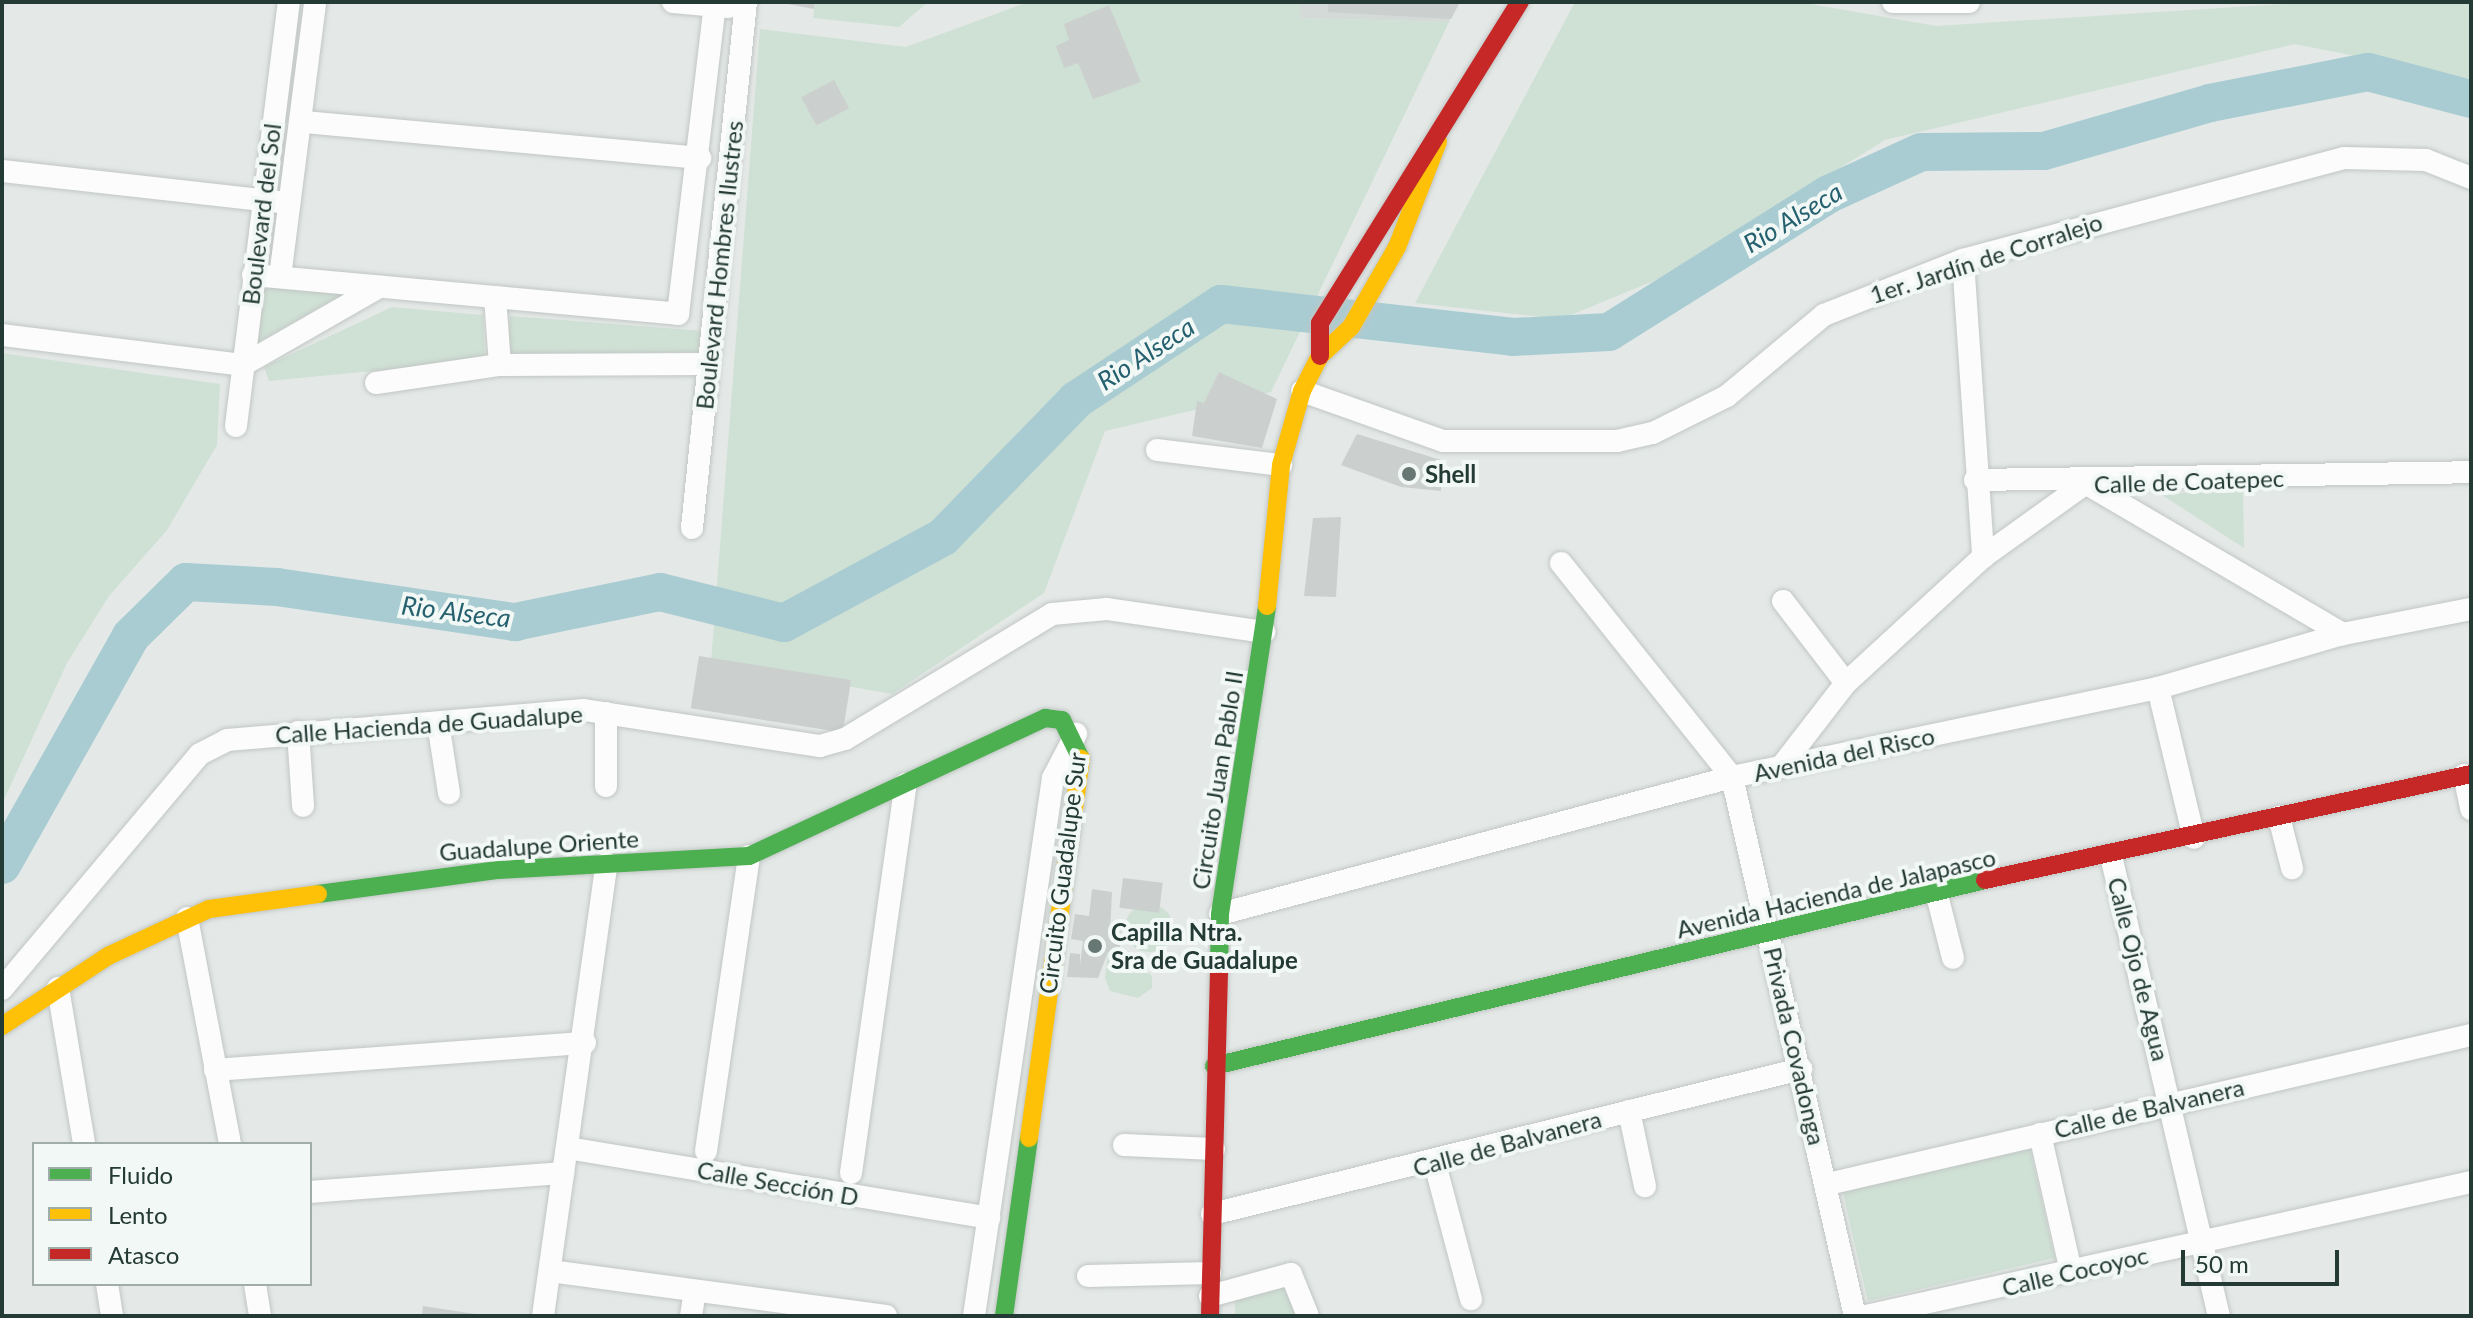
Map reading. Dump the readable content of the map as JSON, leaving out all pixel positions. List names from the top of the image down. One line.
{"streets":{"street":["Boulevard del Sol","1er. Jardín de Corralejo","Boulevard Hombres Ilustres","Calle de Coatepec","Calle Hacienda de Guadalupe","Avenida del Risco","Circuito Juan Pablo II","Guadalupe Oriente","Circuito Guadalupe Sur","Avenida Hacienda de Jalapasco","Calle Ojo de Agua","Privada Covadonga","Calle de Balvanera","Calle Sección D","Calle Cocoyoc"]},"crossings":[["1er. Jardín de Corralejo","Circuito Juan Pablo II"],["Calle de Coatepec","Avenida del Risco"],["Calle Hacienda de Guadalupe","Circuito Juan Pablo II"],["Avenida del Risco","Circuito Juan Pablo II"],["Avenida del Risco","Privada Covadonga"],["Circuito Juan Pablo II","Avenida Hacienda de Jalapasco"],["Circuito Juan Pablo II","Calle de Balvanera"],["Guadalupe Oriente","Circuito Guadalupe Sur"],["Guadalupe Oriente","Calle Sección D"],["Circuito Guadalupe Sur","Calle Sección D"],["Avenida Hacienda de Jalapasco","Calle Ojo de Agua"],["Avenida Hacienda de Jalapasco","Privada Covadonga"],["Calle Ojo de Agua","Calle de Balvanera"],["Calle Ojo de Agua","Calle Cocoyoc"],["Privada Covadonga","Calle de Balvanera"]],"water":["Rio Alseca"],"places":["Shell","Capilla Ntra. Sra de Guadalupe"],"legend":["Fluido","Lento","Atasco"],"scale_bar":"50 m"}
